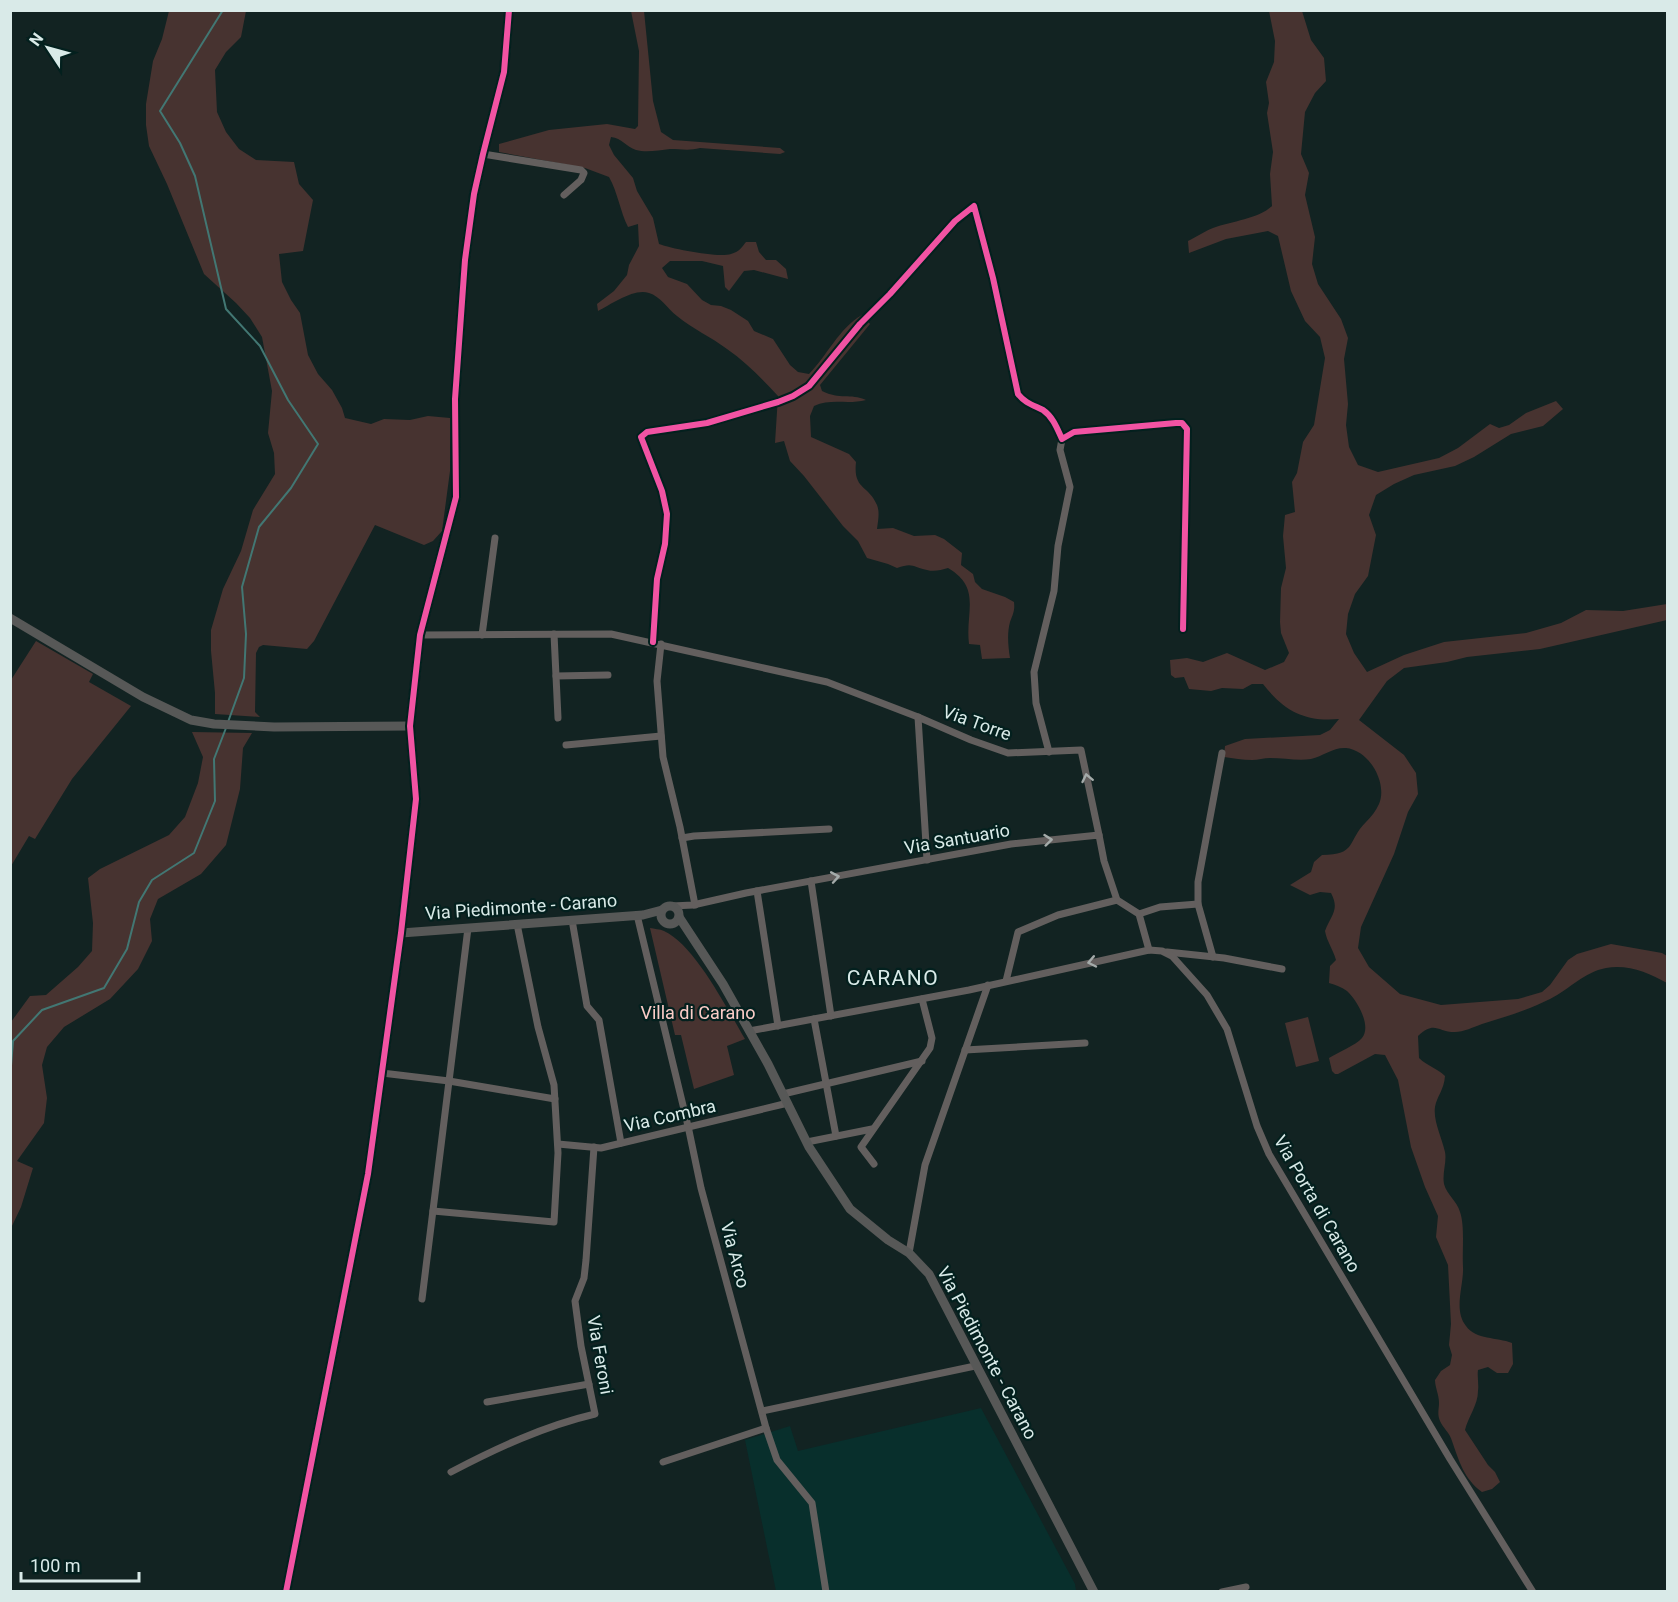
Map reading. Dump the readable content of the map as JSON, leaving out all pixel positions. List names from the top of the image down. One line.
{"streets":{"street":["Via Torre","Via Santuario","Via Piedimonte - Carano","Via Combra","Via Porta di Carano","Via Arco","Via Feroni"]},"crossings":[["Via Torre","Via Santuario"],["Via Santuario","Via Piedimonte - Carano"],["Via Piedimonte - Carano","Via Combra"],["Via Piedimonte - Carano","Via Arco"],["Via Combra","Via Arco"],["Via Combra","Via Feroni"]],"one_way":["Via Santuario"],"districts":["CARANO"],"parks":["Villa di Carano"],"scale_bar":"100 m","north":"top left"}
